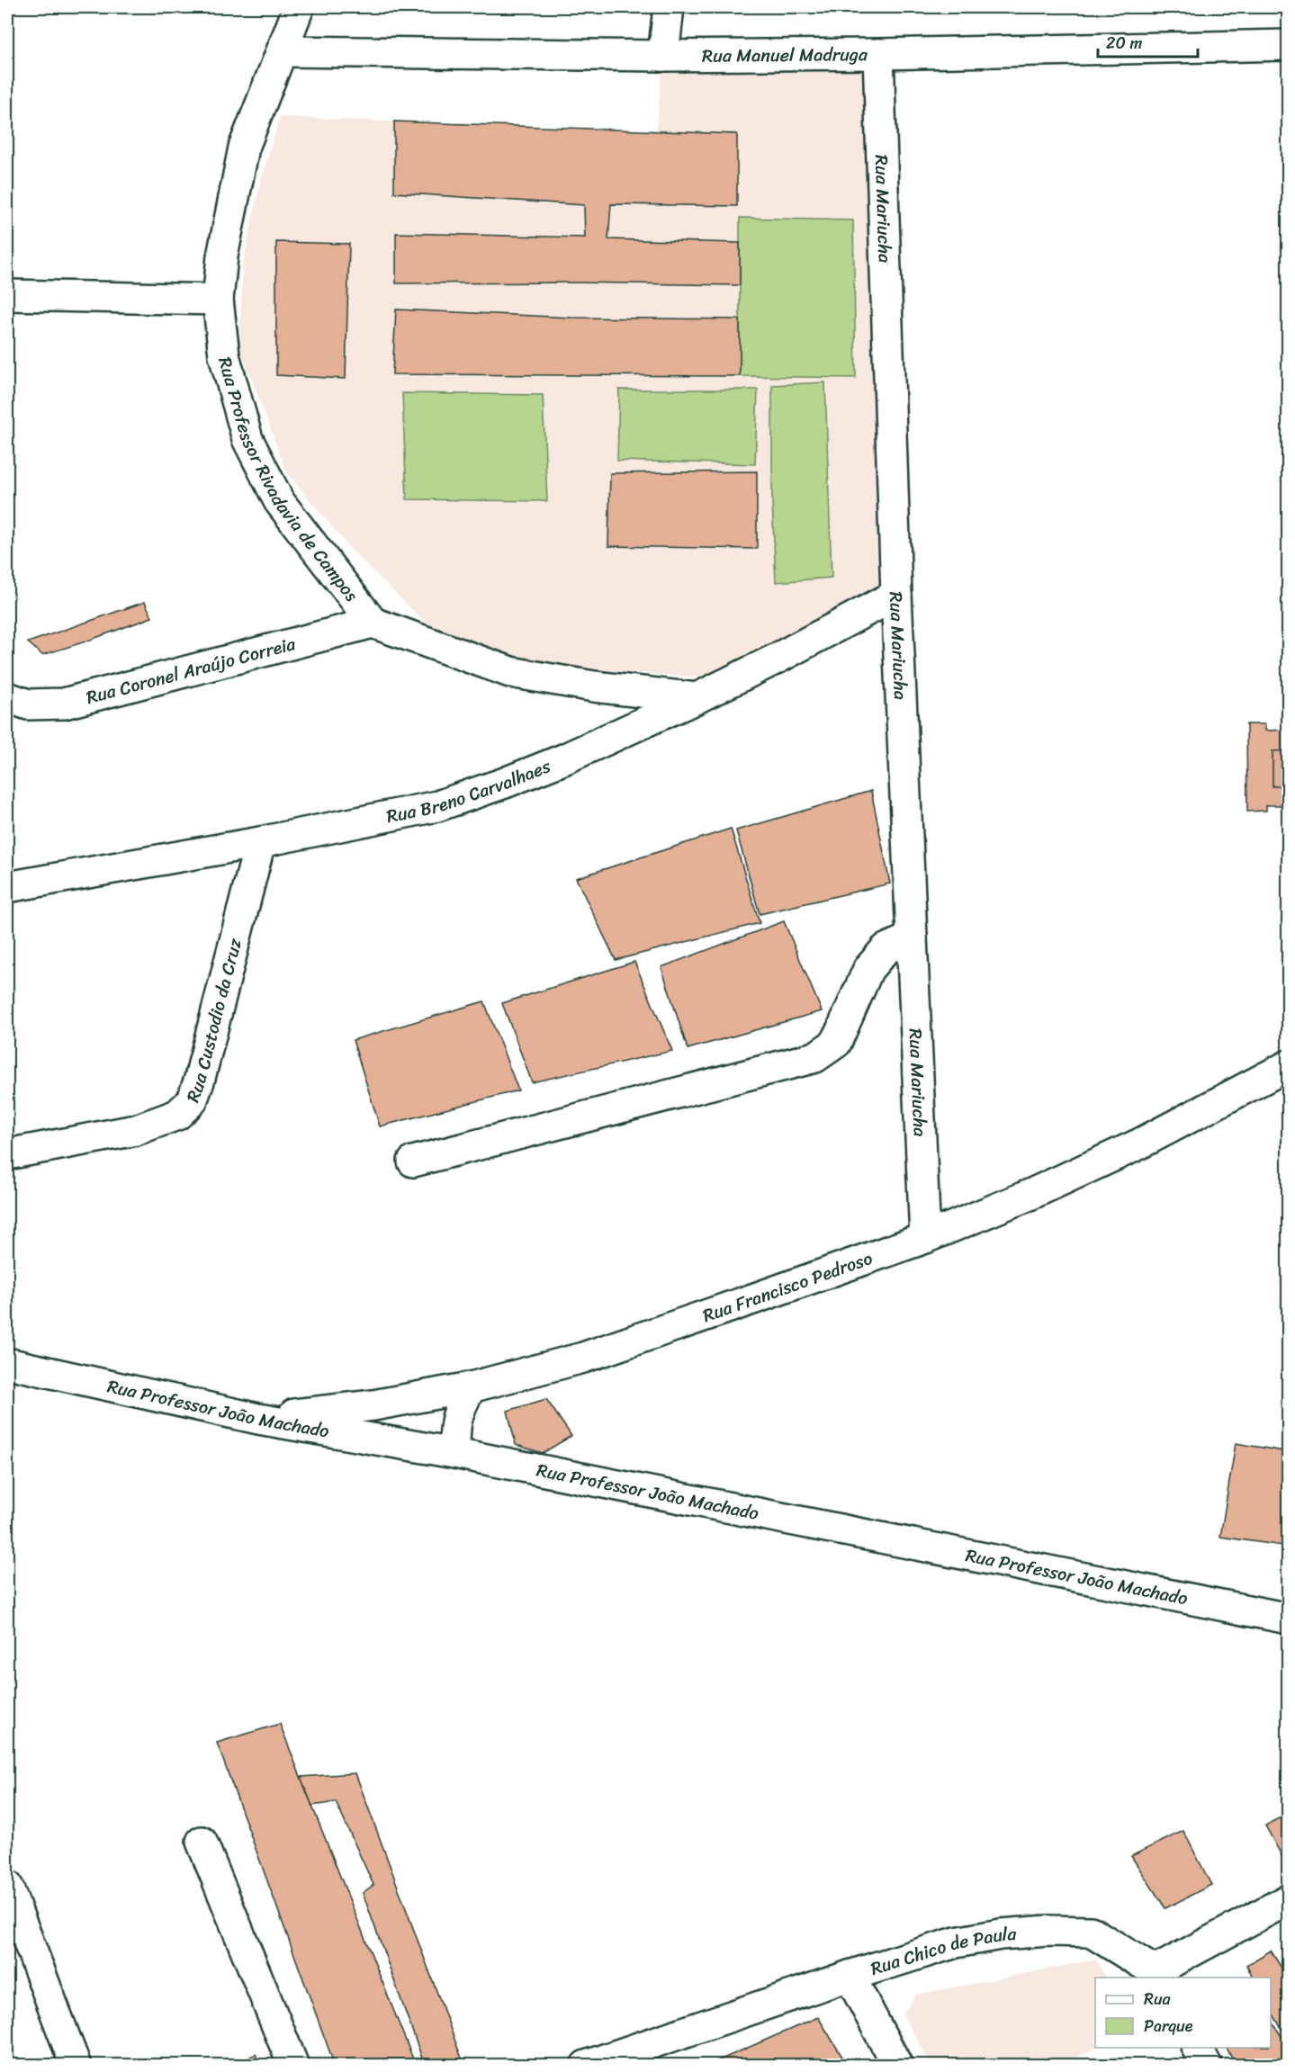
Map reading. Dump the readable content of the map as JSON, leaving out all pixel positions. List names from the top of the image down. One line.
{"streets":{"street":["Rua Manuel Madruga","Rua Mariucha","Rua Professor Rivadavia de Campos","Rua Coronel Araújo Correia","Rua Breno Carvalhaes","Rua Custodio da Cruz","Rua Francisco Pedroso","Rua Professor João Machado","Rua Chico de Paula"]},"crossings":[["Rua Manuel Madruga","Rua Mariucha"],["Rua Manuel Madruga","Rua Professor Rivadavia de Campos"],["Rua Mariucha","Rua Breno Carvalhaes"],["Rua Mariucha","Rua Francisco Pedroso"],["Rua Professor Rivadavia de Campos","Rua Coronel Araújo Correia"],["Rua Breno Carvalhaes","Rua Custodio da Cruz"],["Rua Francisco Pedroso","Rua Professor João Machado"]],"legend":["Rua","Parque"],"scale_bar":"20 m"}
